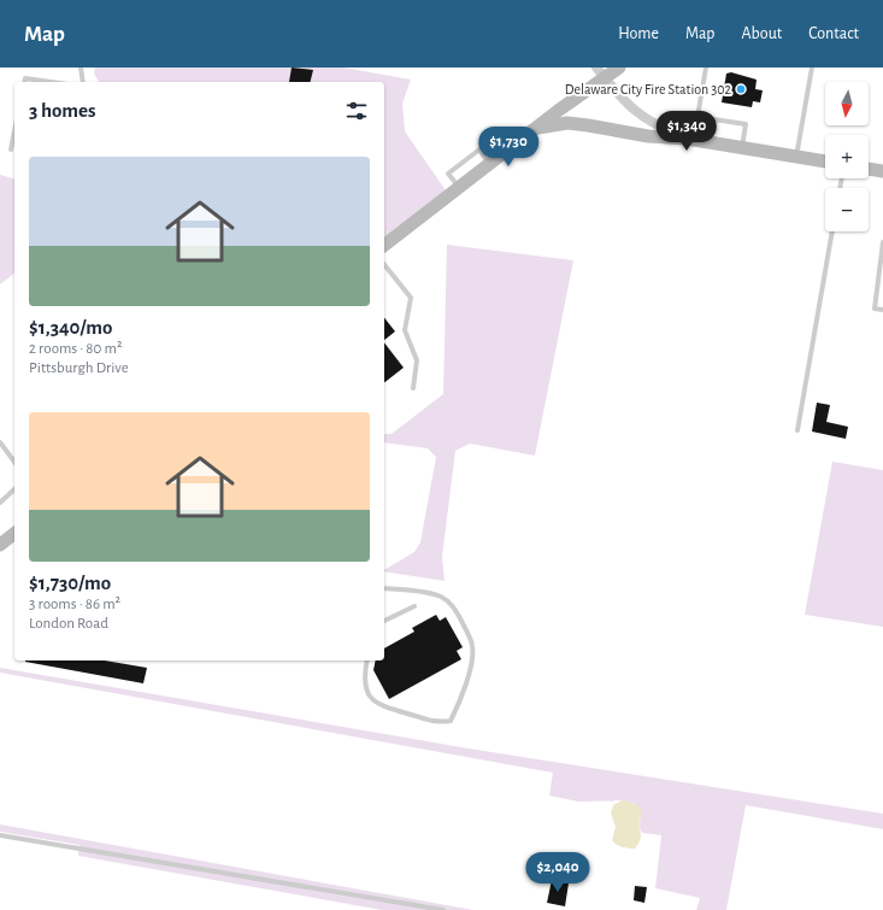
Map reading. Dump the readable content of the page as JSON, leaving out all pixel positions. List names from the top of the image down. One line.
{"places":["Delaware City Fire Station 302"],"north":"bottom","page":{"header":"Map","nav":["Home","Map","About","Contact"],"map_buttons":["+","−"],"heading":"3 homes","price":["$1,340","$1,730","$2,040"],"list":[{"name":"$1,340/mo","note":"2 rooms · 80 m² · Pittsburgh Drive"},{"name":"$1,730/mo","note":"3 rooms · 86 m² · London Road"}]}}
